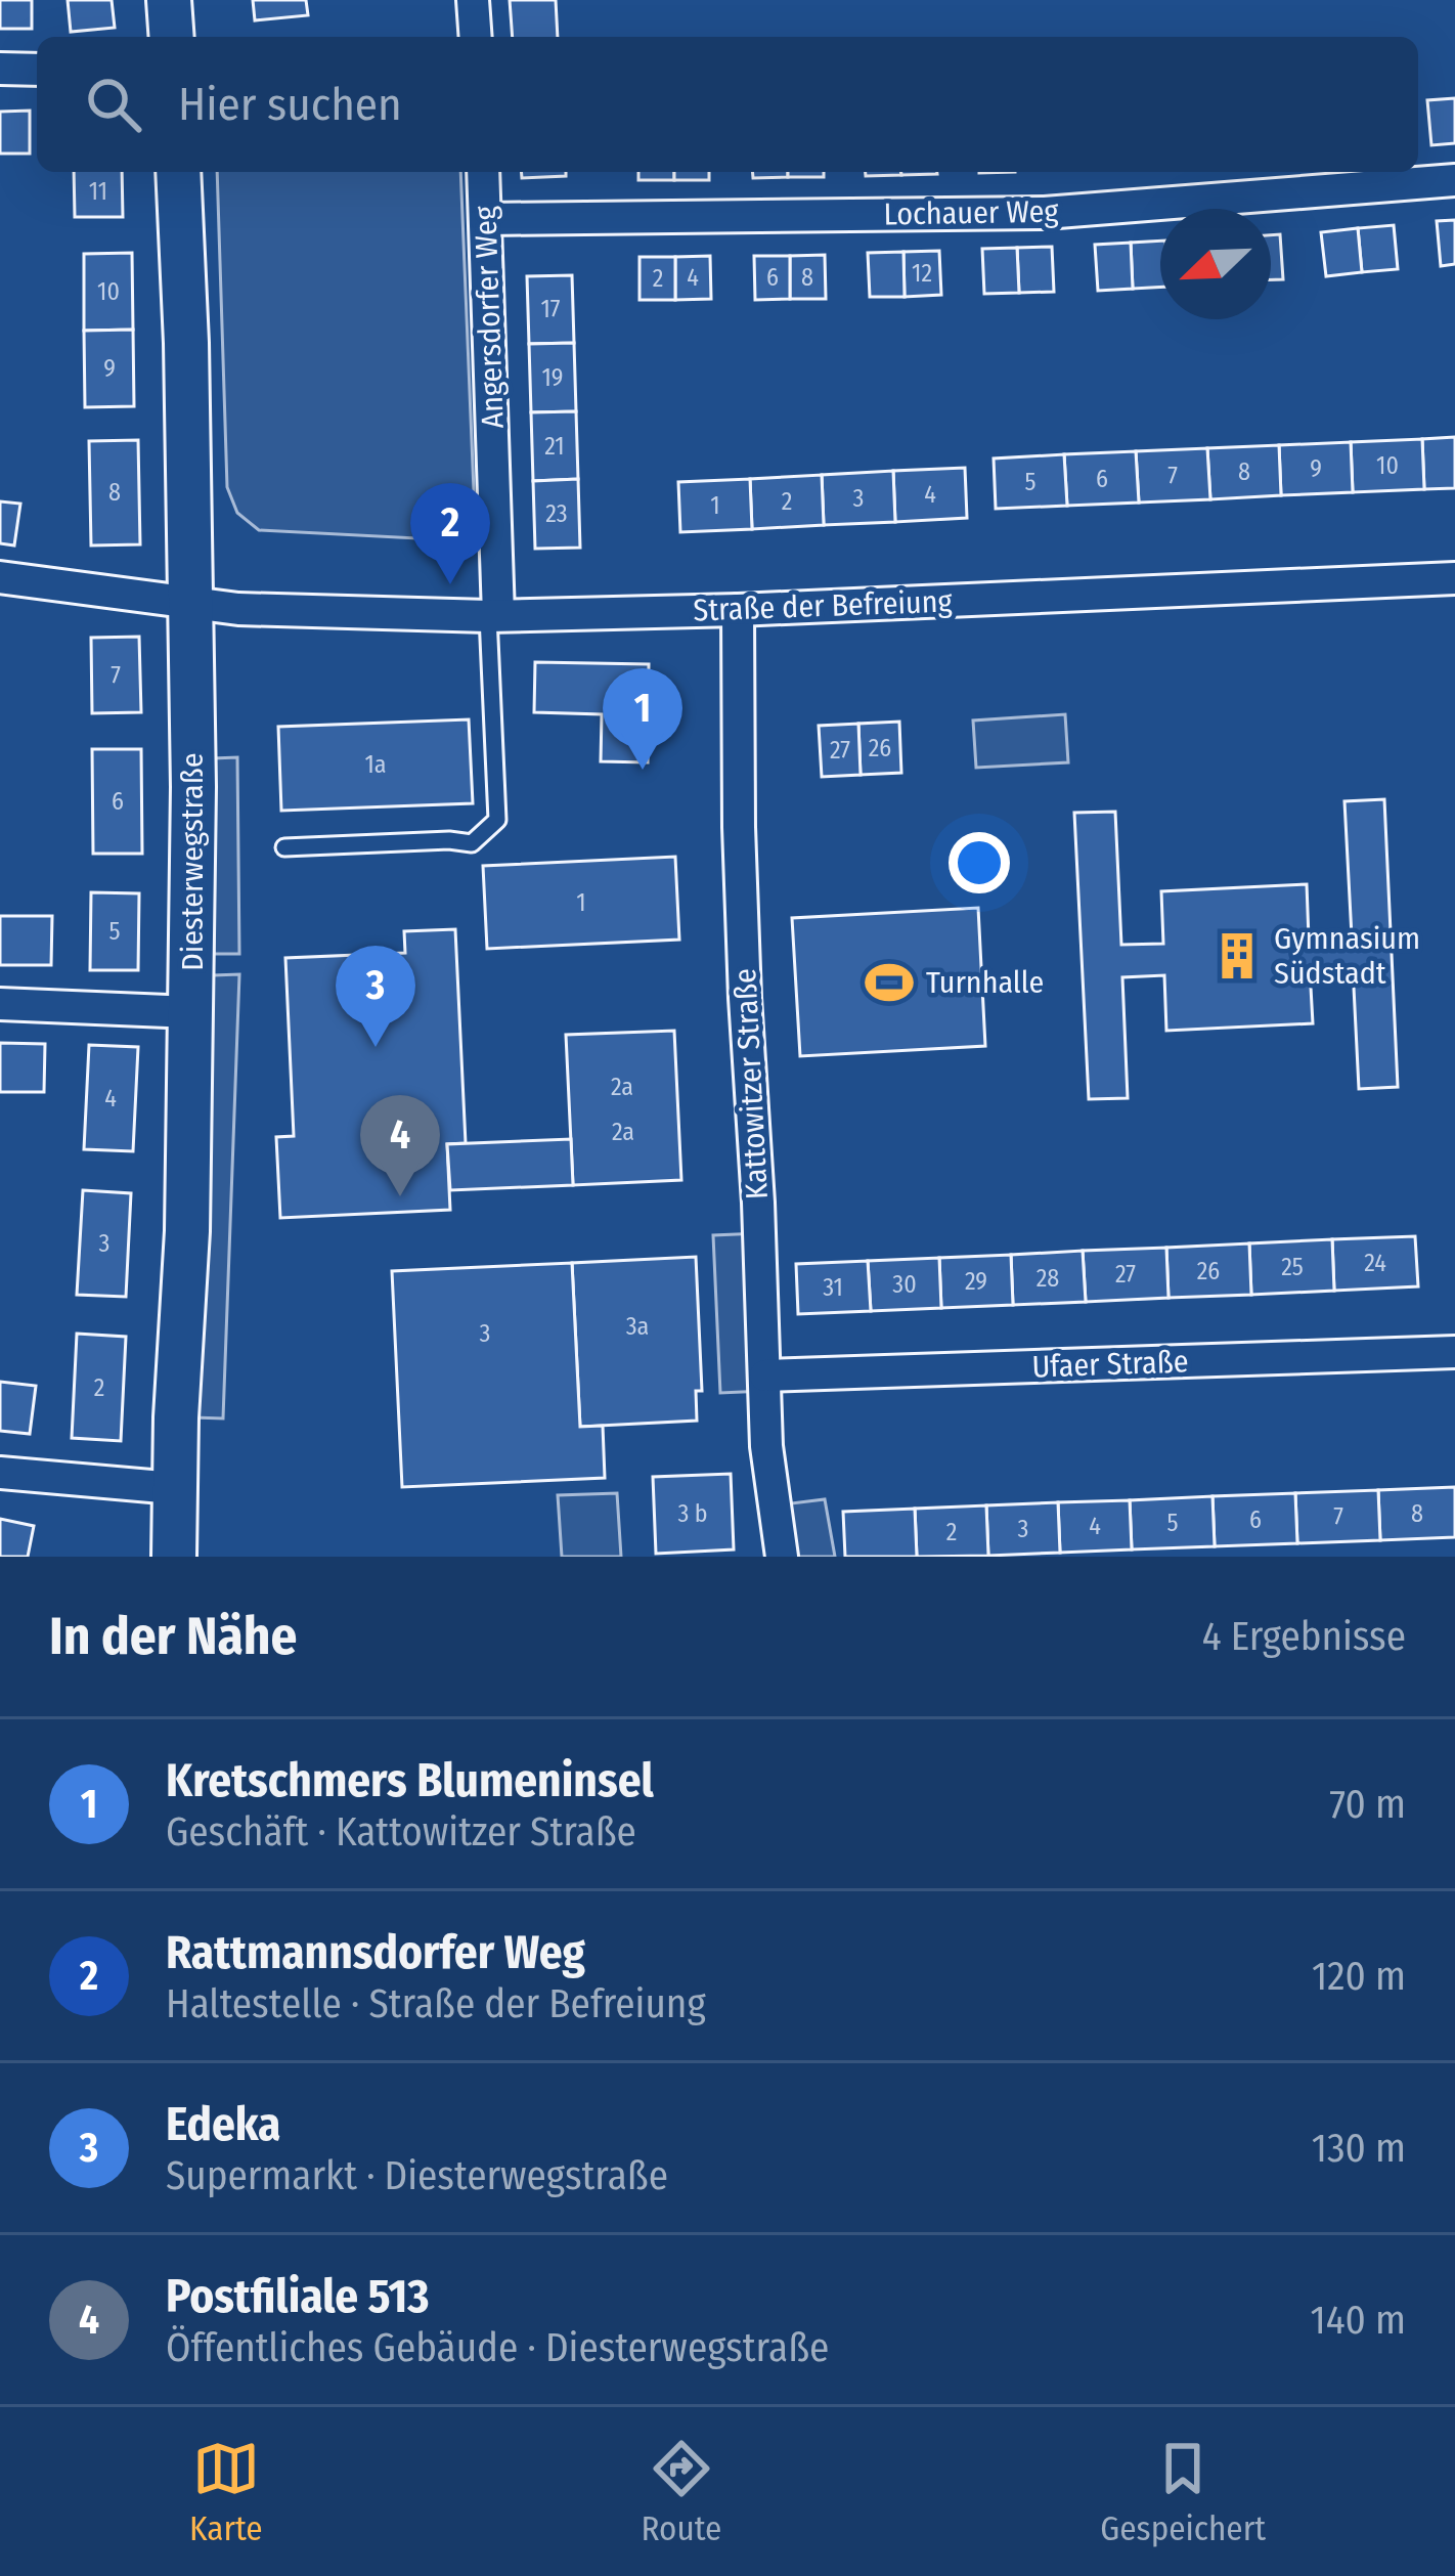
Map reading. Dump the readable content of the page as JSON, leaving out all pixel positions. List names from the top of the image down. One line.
{"streets":{"street":["Lochauer Weg","Angersdorfer Weg","Straße der Befreiung","Diesterwegstraße","Kattowitzer Straße","Ufaer Straße"]},"crossings":[["Lochauer Weg","Angersdorfer Weg"],["Angersdorfer Weg","Straße der Befreiung"],["Straße der Befreiung","Diesterwegstraße"],["Straße der Befreiung","Kattowitzer Straße"],["Kattowitzer Straße","Ufaer Straße"]],"places":{"building":["Gymnasium Südstadt"],"sports":["Turnhalle"]},"house_numbers":["11","12","4","6","8","2","10","17","9","19","21","10","9","8","7","6","5","8","4","3","2","1","23","7","26","27","1a","6","1","5","2a","4","2a","3","24","25","26","27","28","29","30","31","3a","3","2","3 b","8","7","6","5","4","3","2"],"north":"bottom left","page":{"search":"Hier suchen","pins":["2","1","3","4"],"heading":["In der Nähe","4 Ergebnisse"],"list":[{"mark":"1","name":"Kretschmers Blumeninsel","note":"Geschäft · Kattowitzer Straße","value":"70 m"},{"mark":"2","name":"Rattmannsdorfer Weg","note":"Haltestelle · Straße der Befreiung","value":"120 m"},{"mark":"3","name":"Edeka","note":"Supermarkt · Diesterwegstraße","value":"130 m"},{"mark":"4","name":"Postfiliale 513","note":"Öffentliches Gebäude · Diesterwegstraße","value":"140 m"}],"nav":["Karte","Route","Gespeichert"]}}
